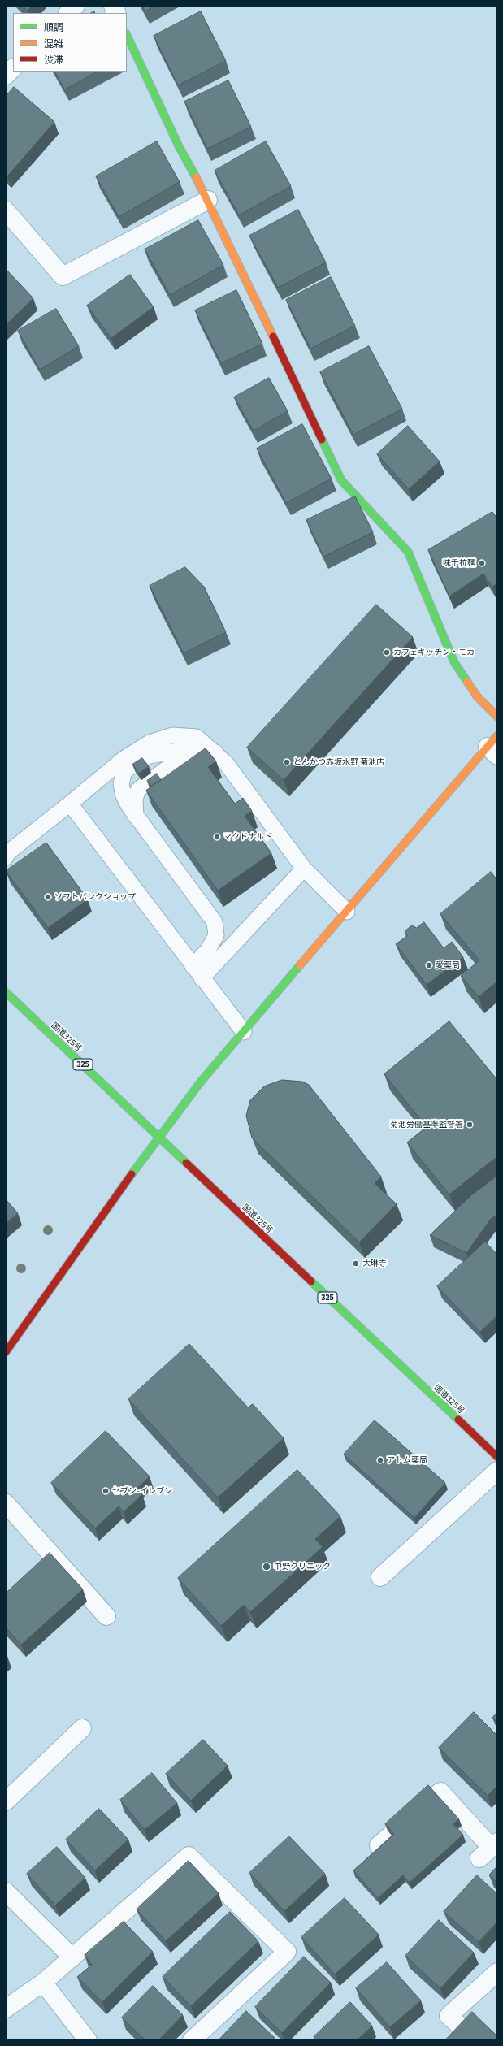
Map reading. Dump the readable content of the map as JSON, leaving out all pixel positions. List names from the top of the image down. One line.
{"streets":{"main road":["国道325号","325"]},"places":["味千拉麺","カフェキッチン・モカ","とんかつ赤坂水野 菊池店","マクドナルド","ソフトバンクショップ","愛薬局","菊池労働基準監督署","大琳寺","アトム薬局","セブン-イレブン","中野クリニック"],"legend":["順調","混雑","渋滞"]}
